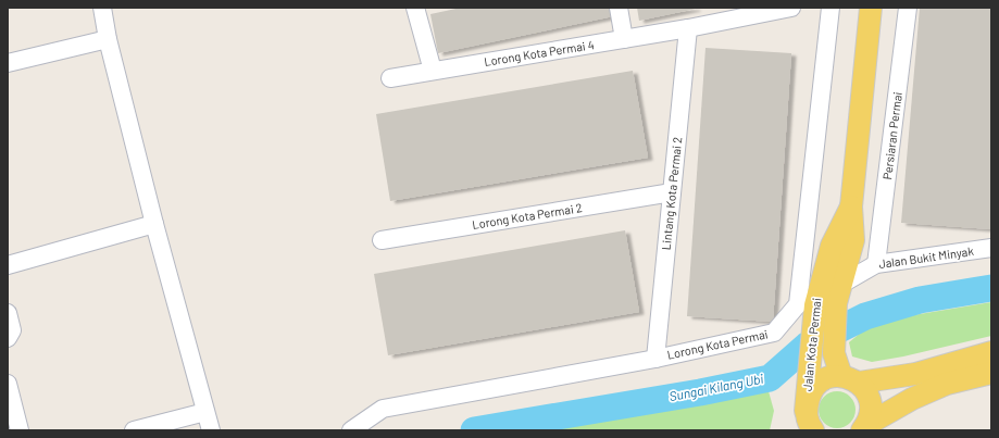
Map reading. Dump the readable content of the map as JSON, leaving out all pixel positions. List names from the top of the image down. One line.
{"streets":{"main road":["Jalan Kota Permai"],"street":["Lorong Kota Permai 4","Persiaran Permai","Lintang Kota Permai 2","Lorong Kota Permai 2","Jalan Bukit Minyak","Lorong Kota Permai"]},"crossings":[["Lorong Kota Permai 4","Lintang Kota Permai 2"],["Persiaran Permai","Jalan Bukit Minyak"],["Lintang Kota Permai 2","Lorong Kota Permai 2"],["Lintang Kota Permai 2","Lorong Kota Permai"],["Jalan Bukit Minyak","Jalan Kota Permai"]],"water":["Sungai Kilang Ubi"]}
